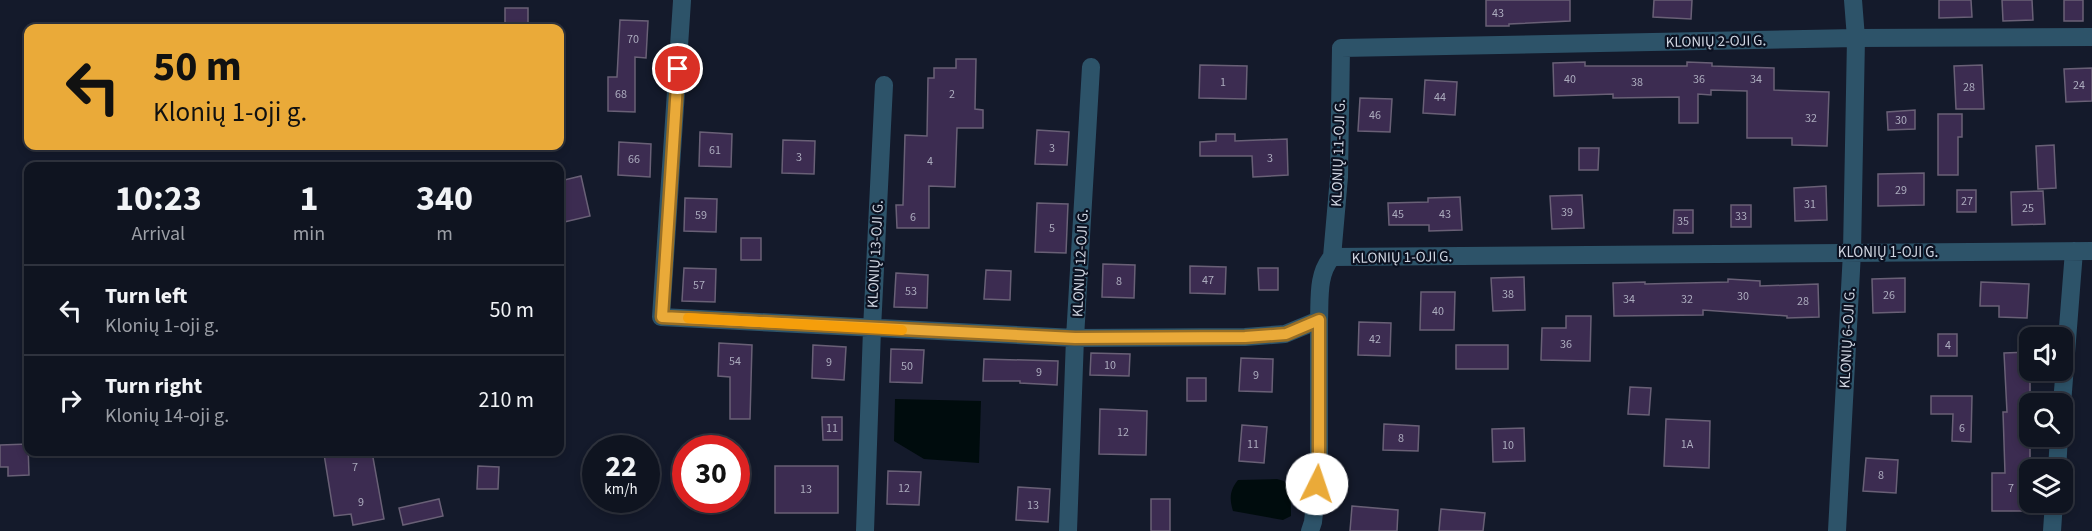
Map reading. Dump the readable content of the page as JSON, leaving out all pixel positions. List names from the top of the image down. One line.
{"streets":{"street":["KLONIŲ 2-OJI G.","KLONIŲ 11-OJI G.","KLONIŲ 1-OJI G.","KLONIŲ 13-OJI G.","KLONIŲ 12-OJI G.","KLONIŲ 6-OJI G."]},"crossings":[["KLONIŲ 2-OJI G.","KLONIŲ 11-OJI G."],["KLONIŲ 2-OJI G.","KLONIŲ 6-OJI G."],["KLONIŲ 11-OJI G.","KLONIŲ 1-OJI G."],["KLONIŲ 1-OJI G.","KLONIŲ 6-OJI G."]],"house_numbers":["43","70","40","36","34","1","38","24","28","68","2","44","46","32","30","3","61","3","3","66","4","29","27","31","25","39","45","43","59","33","6","35","5","47","8","57","53","38","26","30","34","32","28","40","42","36","4","54","9","10","50","9","9","11","6","12","8","11","1A","10","7","8","12","7","13","9","13"],"page":{"turn":["50 m","Klonių 1-oji g."],"eta":["10:23","Arrival","1","min","340","m"],"list":[{"name":"Turn left","note":"Klonių 1-oji g.","value":"50 m"},{"name":"Turn right","note":"Klonių 14-oji g.","value":"210 m"}],"speed":"22 km/h","limit":"30"}}
